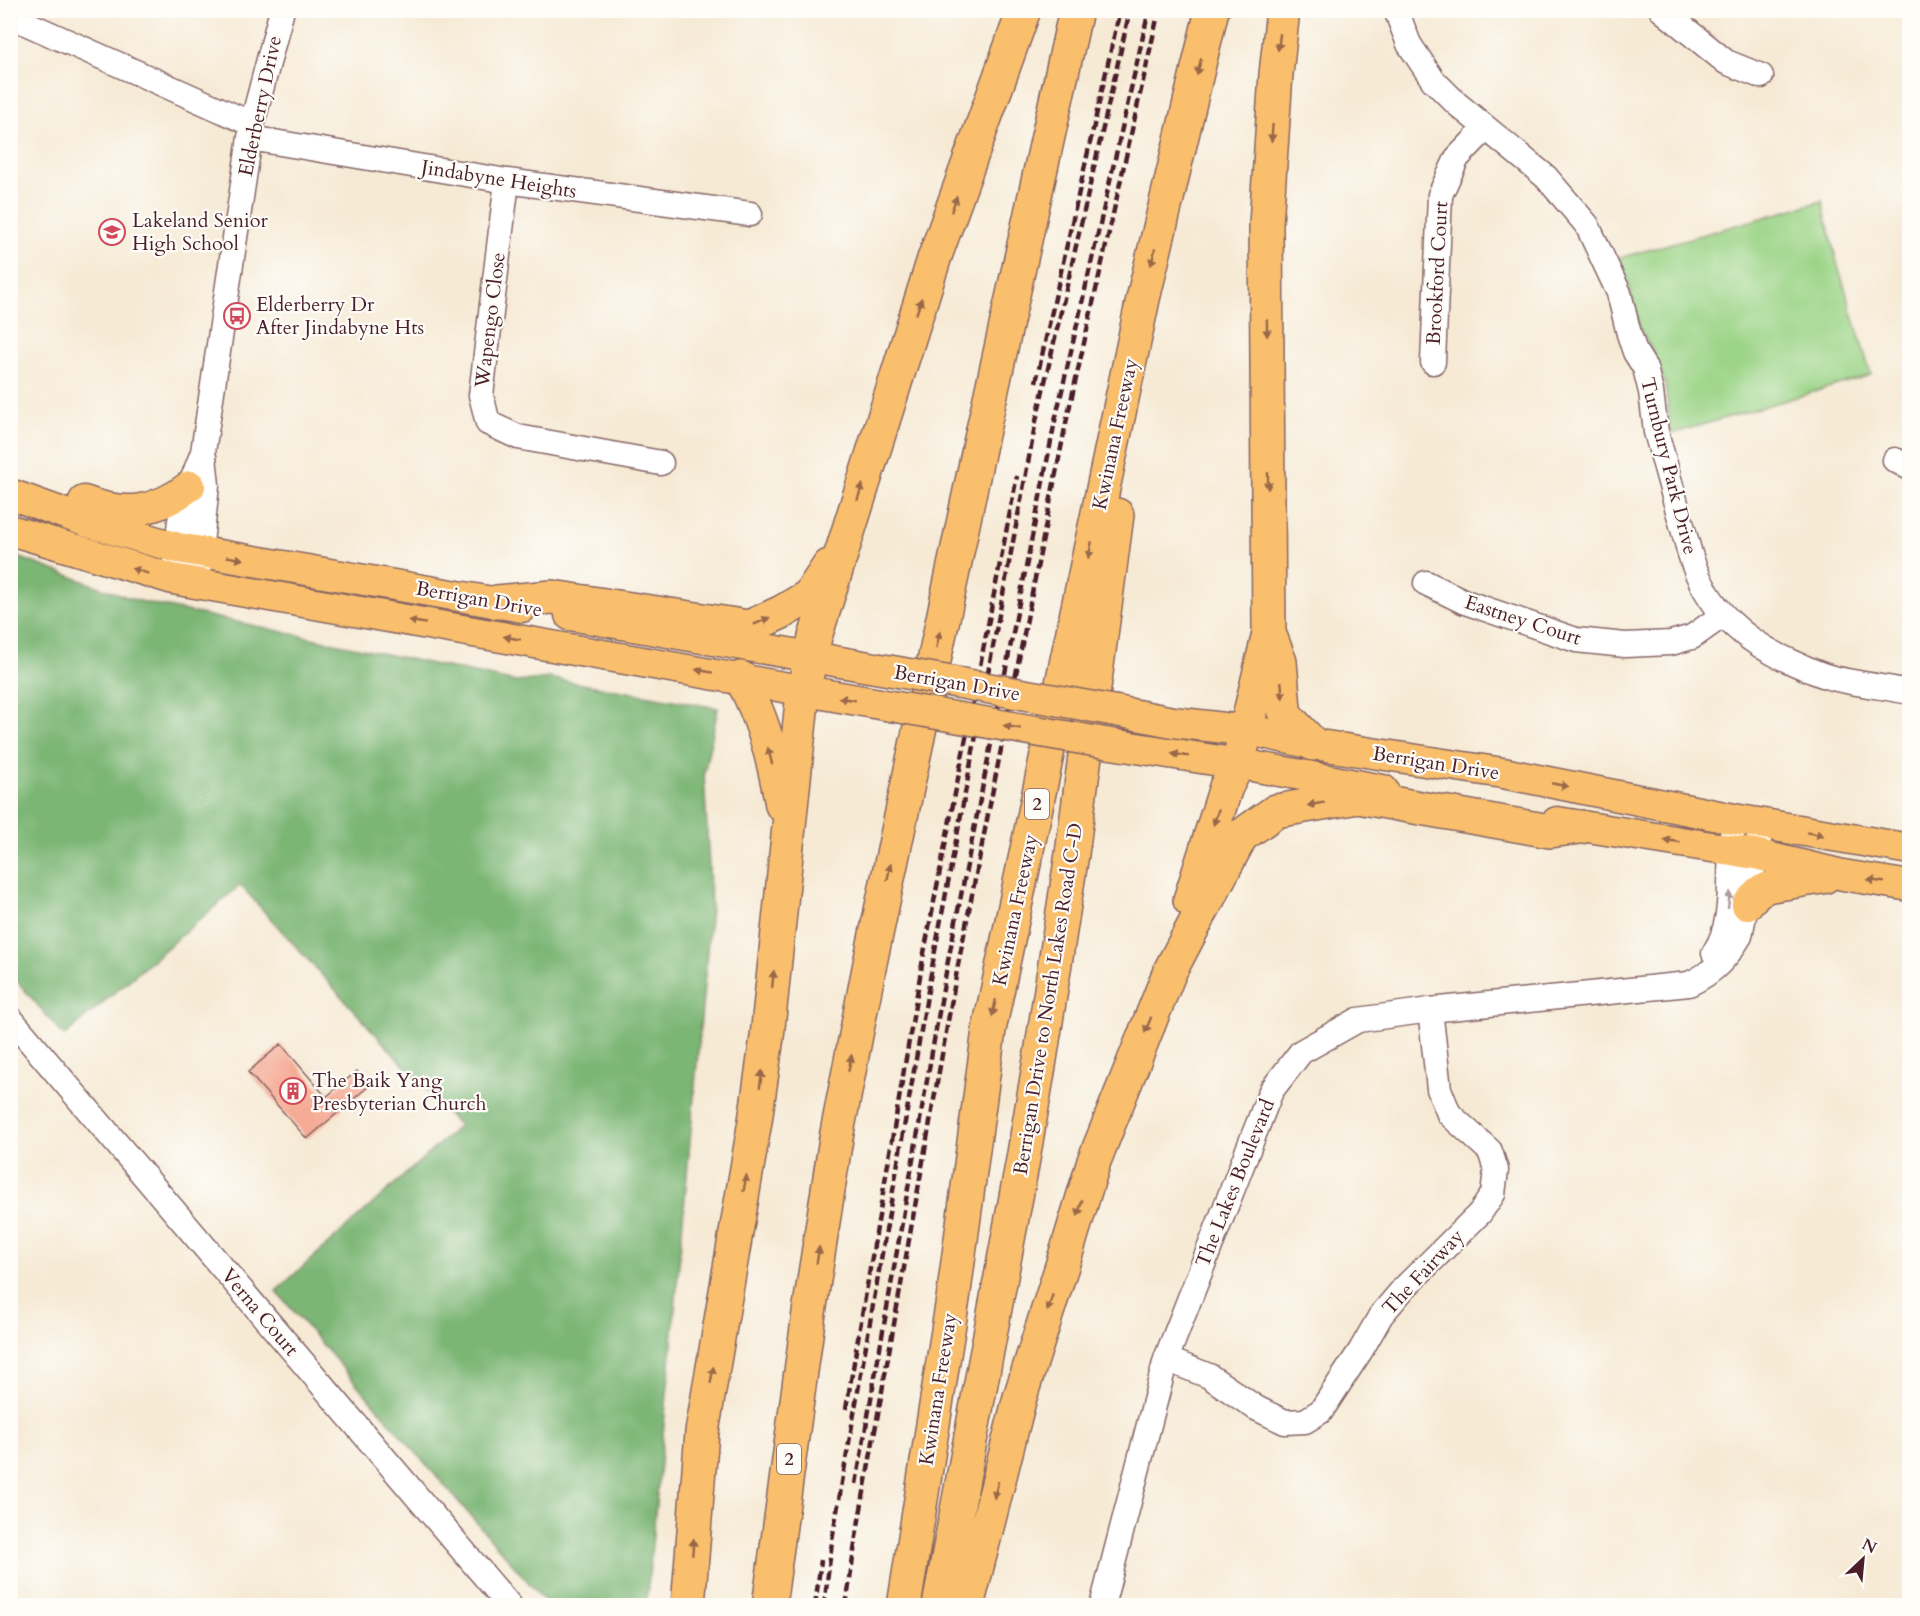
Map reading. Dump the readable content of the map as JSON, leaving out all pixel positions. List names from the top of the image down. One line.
{"streets":{"highway":["Kwinana Freeway","2","Berrigan Drive to North Lakes Road C-D"],"main road":["Berrigan Drive"],"street":["Elderberry Drive","Jindabyne Heights","Brookford Court","Wapengo Close","Turnbury Park Drive","Eastney Court","The Lakes Boulevard","The Fairway","Verna Court"]},"crossings":[["Elderberry Drive","Jindabyne Heights"],["Elderberry Drive","Berrigan Drive"],["Jindabyne Heights","Wapengo Close"],["Brookford Court","Turnbury Park Drive"],["Kwinana Freeway","Berrigan Drive to North Lakes Road C-D"],["Turnbury Park Drive","Eastney Court"],["Berrigan Drive","The Lakes Boulevard"],["The Lakes Boulevard","The Fairway"]],"places":{"school or university":["Lakeland Senior High School"],"bus stop":["Elderberry Dr After Jindabyne Hts"],"building":["The Baik Yang Presbyterian Church"]},"north":"top right"}
